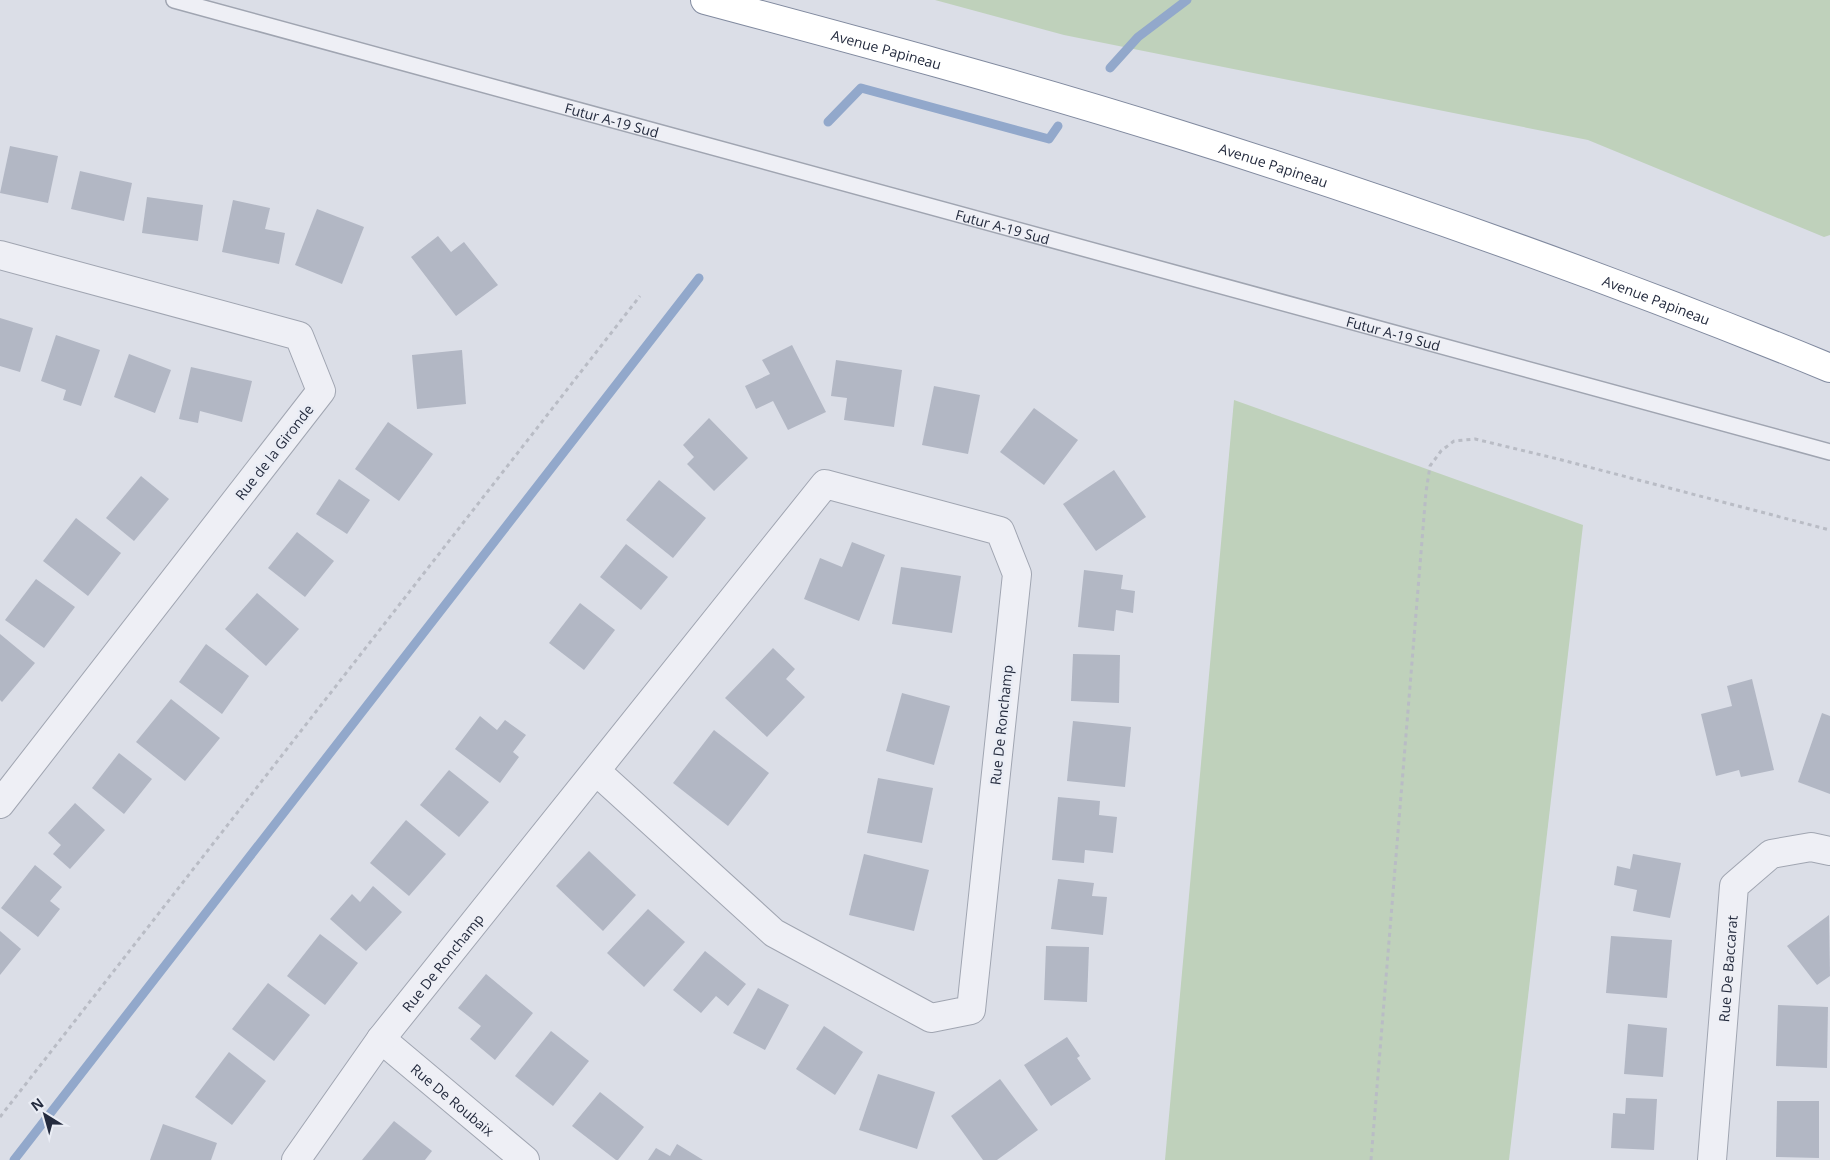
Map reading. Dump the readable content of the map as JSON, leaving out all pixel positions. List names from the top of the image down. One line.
{"streets":{"highway":["Avenue Papineau"],"street":["Rue de la Gironde","Rue De Ronchamp","Rue De Baccarat","Rue De Roubaix"],"lane":["Futur A-19 Sud"]},"crossings":[["Rue De Ronchamp","Rue De Roubaix"]],"north":"top left"}
